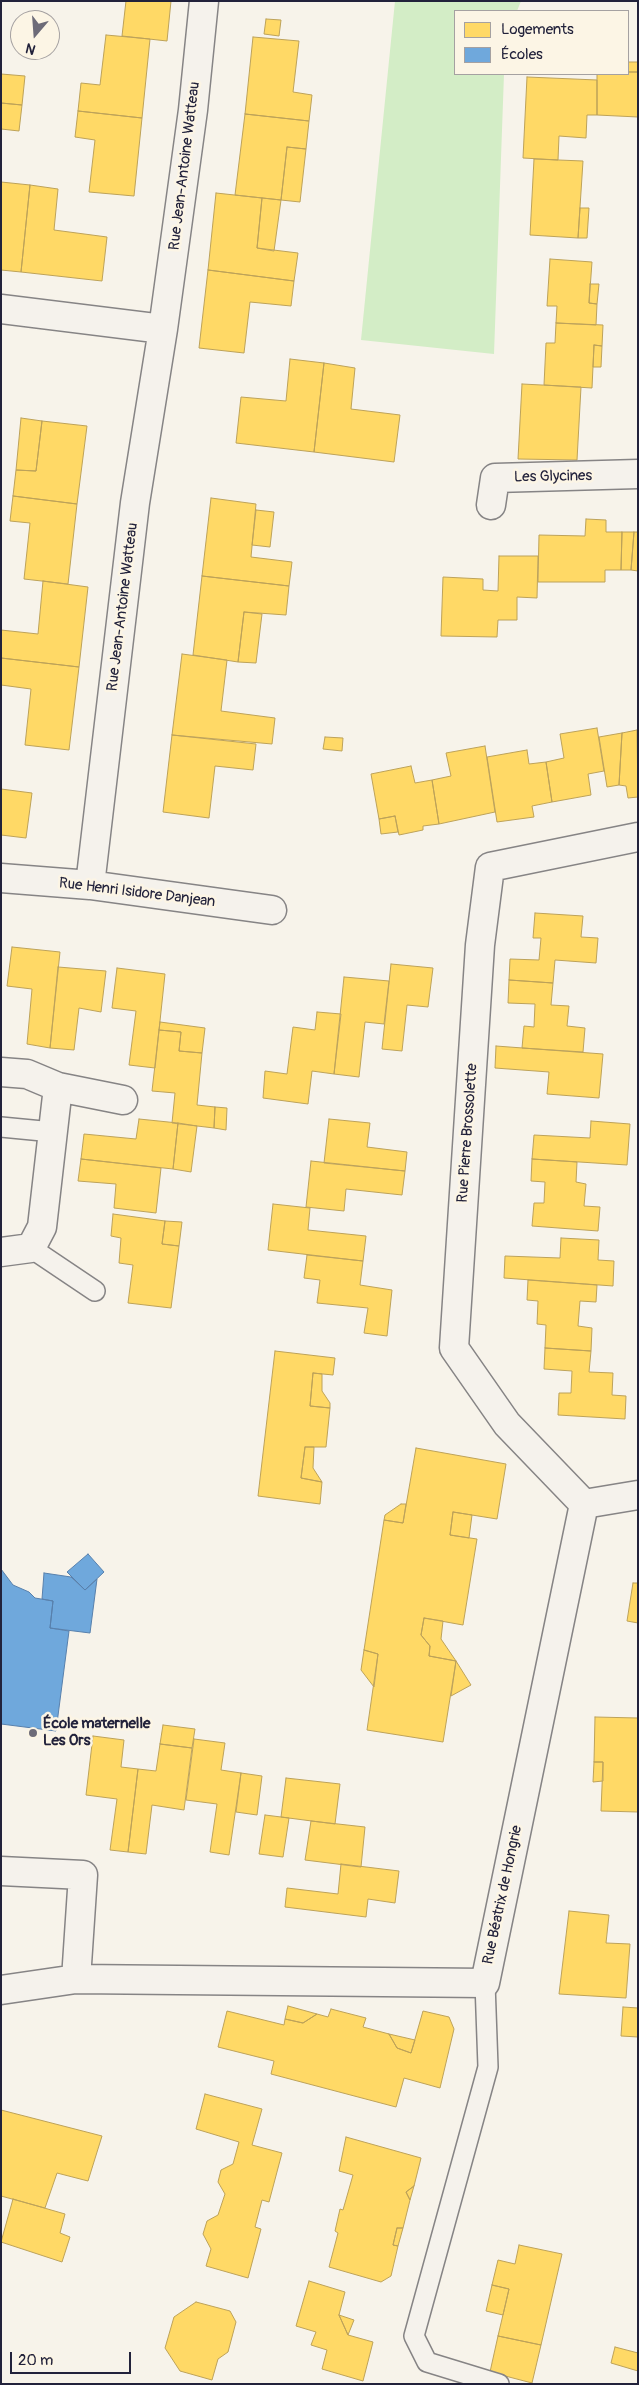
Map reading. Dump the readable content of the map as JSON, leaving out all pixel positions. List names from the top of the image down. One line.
{"streets":{"street":["Rue Jean-Antoine Watteau","Les Glycines","Rue Henri Isidore Danjean","Rue Pierre Brossolette","Rue Béatrix de Hongrie"]},"crossings":[["Rue Jean-Antoine Watteau","Rue Henri Isidore Danjean"],["Rue Pierre Brossolette","Rue Béatrix de Hongrie"]],"places":["École maternelle Les Ors"],"legend":["Logements","Écoles"],"scale_bar":"20 m","north":"bottom"}
